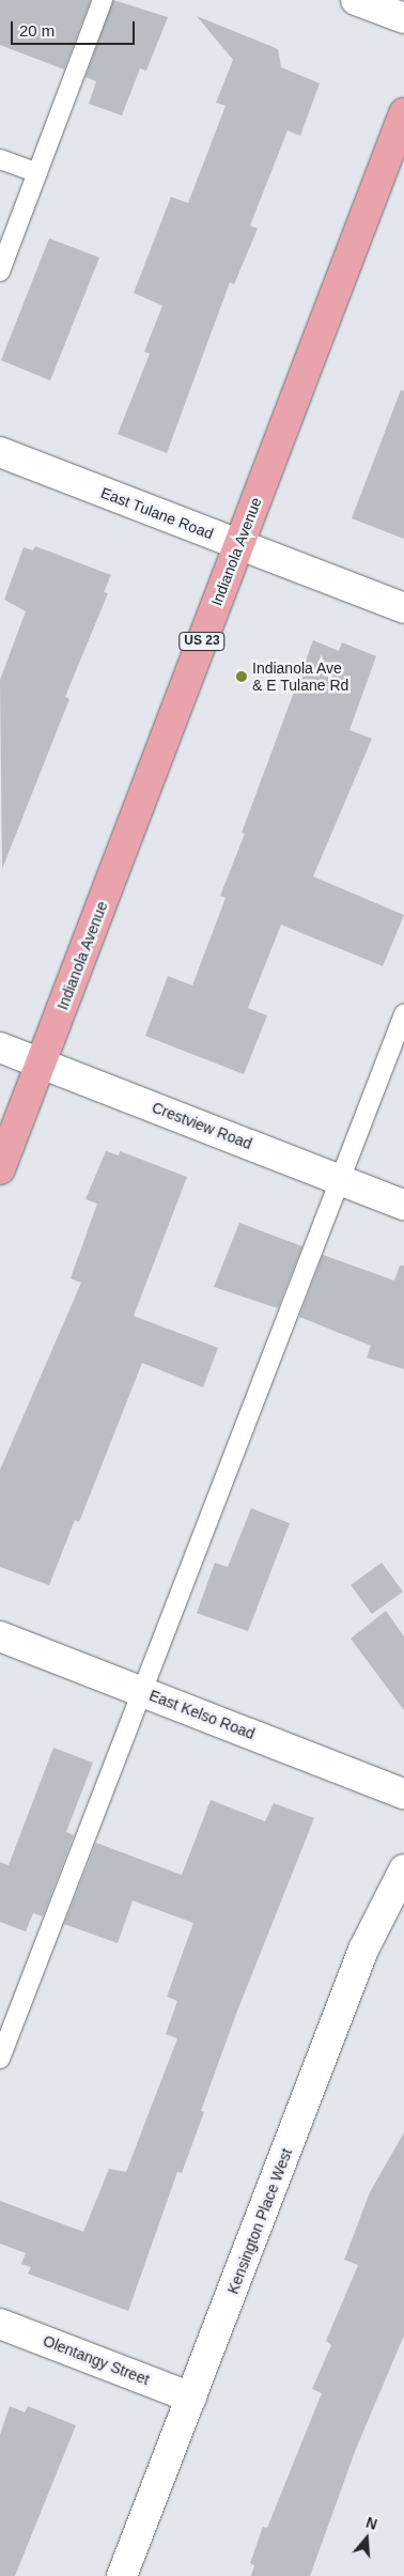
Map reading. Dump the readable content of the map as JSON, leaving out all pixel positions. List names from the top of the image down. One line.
{"streets":{"main road":["Indianola Avenue","US 23"],"street":["East Tulane Road","Crestview Road","East Kelso Road","Kensington Place West","Olentangy Street"]},"crossings":[["East Tulane Road","Indianola Avenue"],["Indianola Avenue","Crestview Road"],["Kensington Place West","Olentangy Street"]],"places":["Indianola Ave & E Tulane Rd"],"scale_bar":"20 m","north":"top"}
